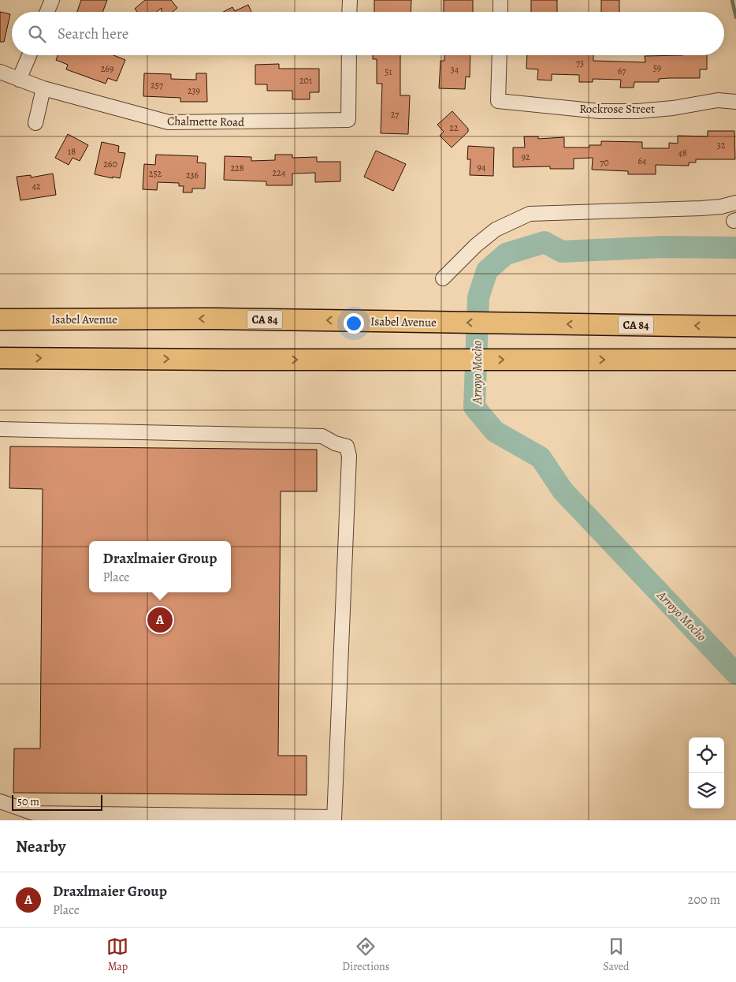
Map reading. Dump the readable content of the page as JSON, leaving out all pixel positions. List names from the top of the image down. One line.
{"streets":{"highway":["Isabel Avenue","CA 84"],"street":["Rockrose Street","Chalmette Road"]},"water":["Arroyo Mocho"],"house_numbers":["73","59","269","34","67","51","201","257","239","27","22","32","18","48","92","64","70","260","94","228","224","252","236","42"],"scale_bar":"50 m","page":{"search":"Search here","popup":["Draxlmaier Group","Place"],"pins":"A","scale":"50 m","heading":"Nearby","list":[{"mark":"A","name":"Draxlmaier Group","note":"Place","value":"200 m"}],"nav":["Map","Directions","Saved"]}}
